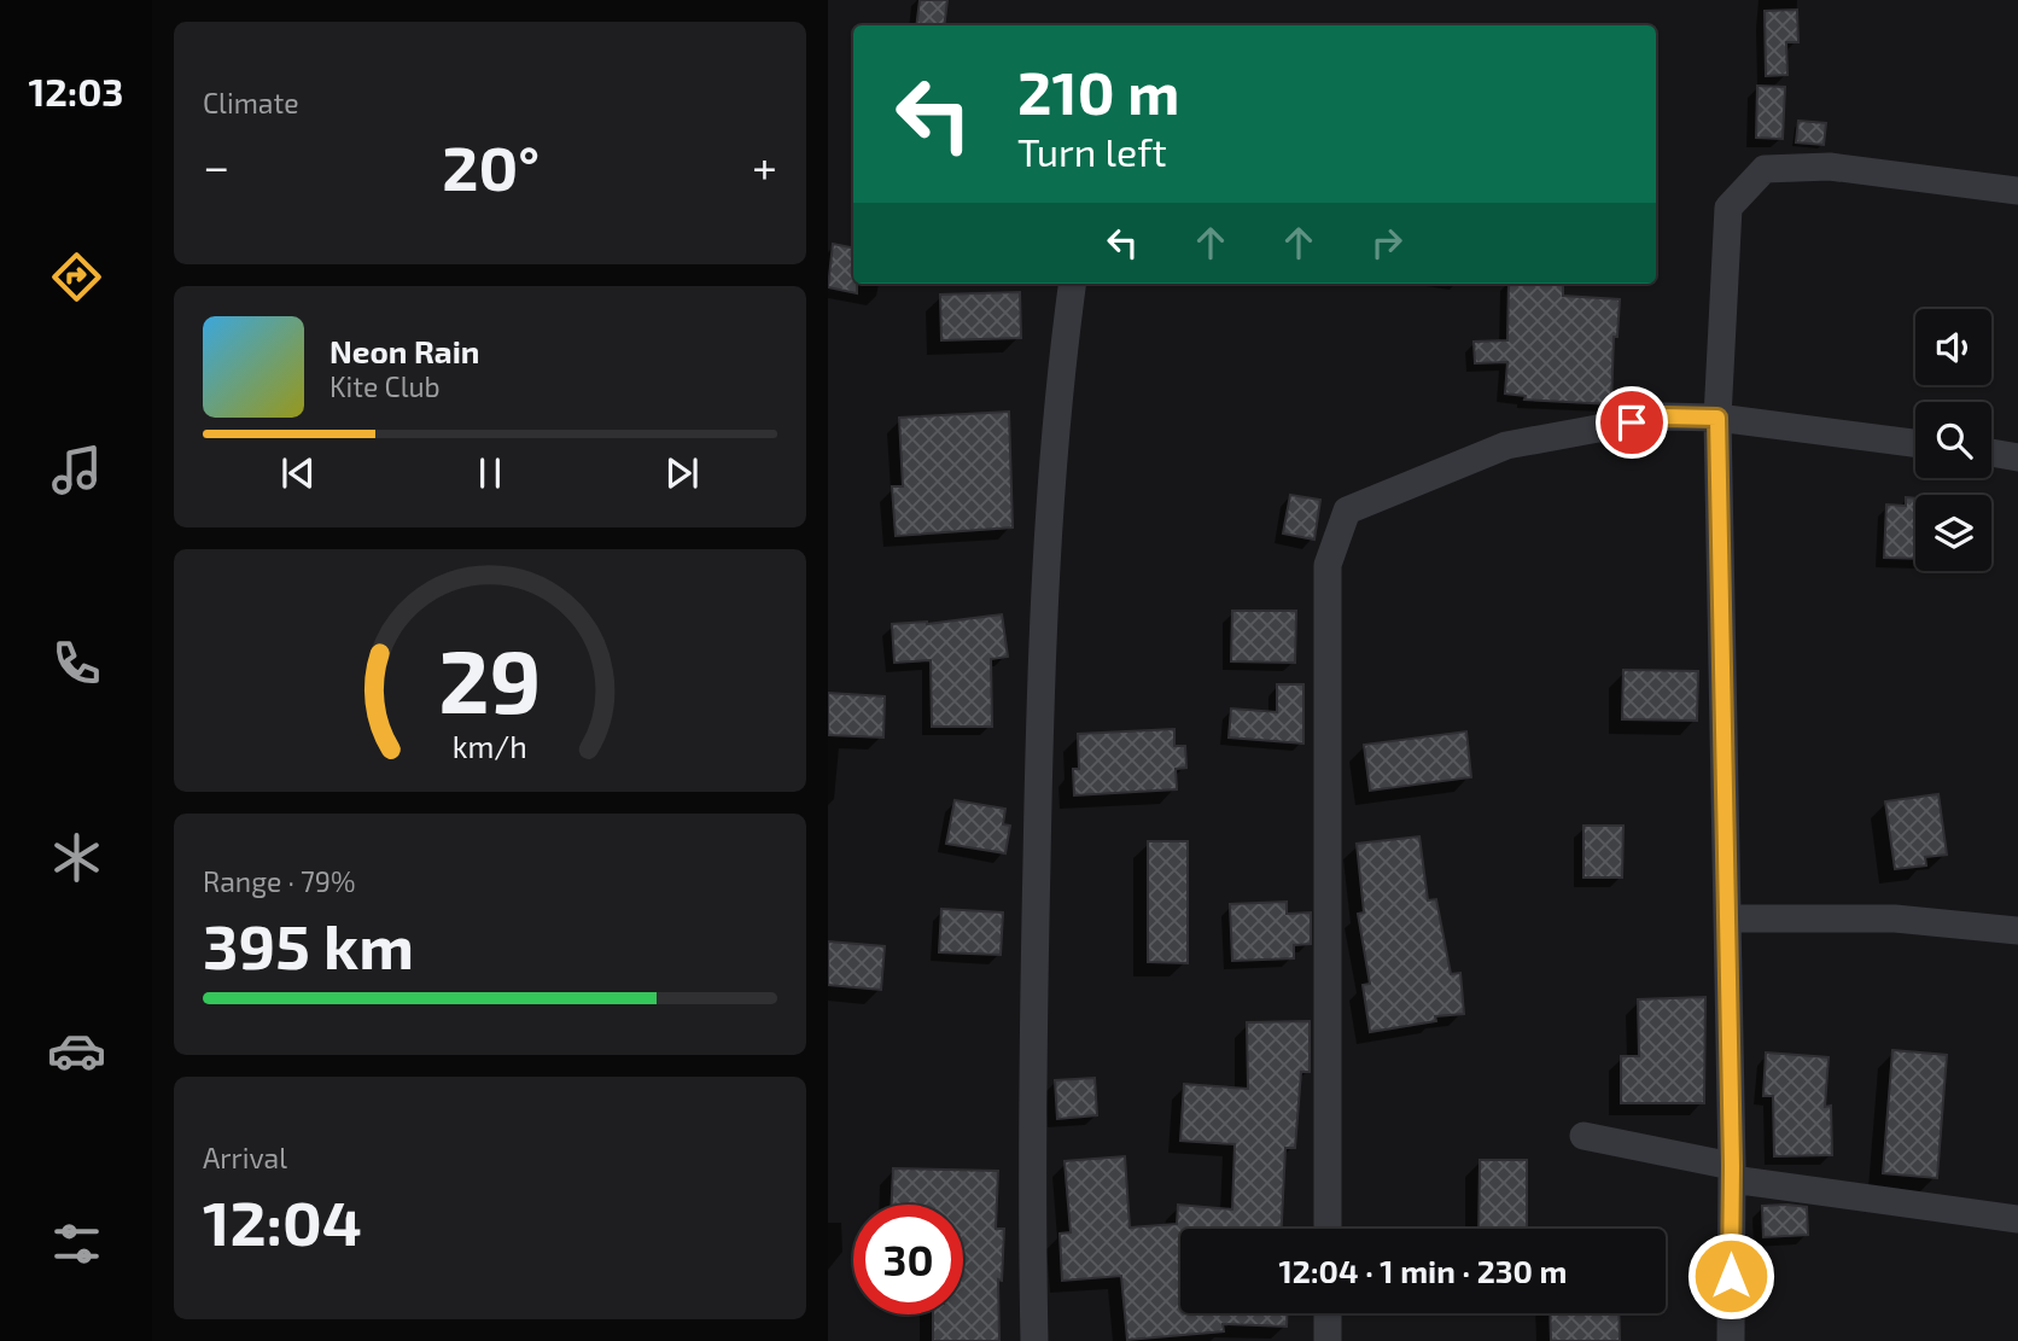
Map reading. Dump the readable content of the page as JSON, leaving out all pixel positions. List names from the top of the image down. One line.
{"page":{"tabs":"12:03","tile":["Climate",["Range · 79%","395 km"],["Arrival","12:04"]],"turn":["210 m","Turn left"],"heat":["−","20°","+"],"song":["Neon Rain","Kite Club"],"limit":"30","trip":"12:04 · 1 min · 230 m","gauge":["29","km/h"]}}
